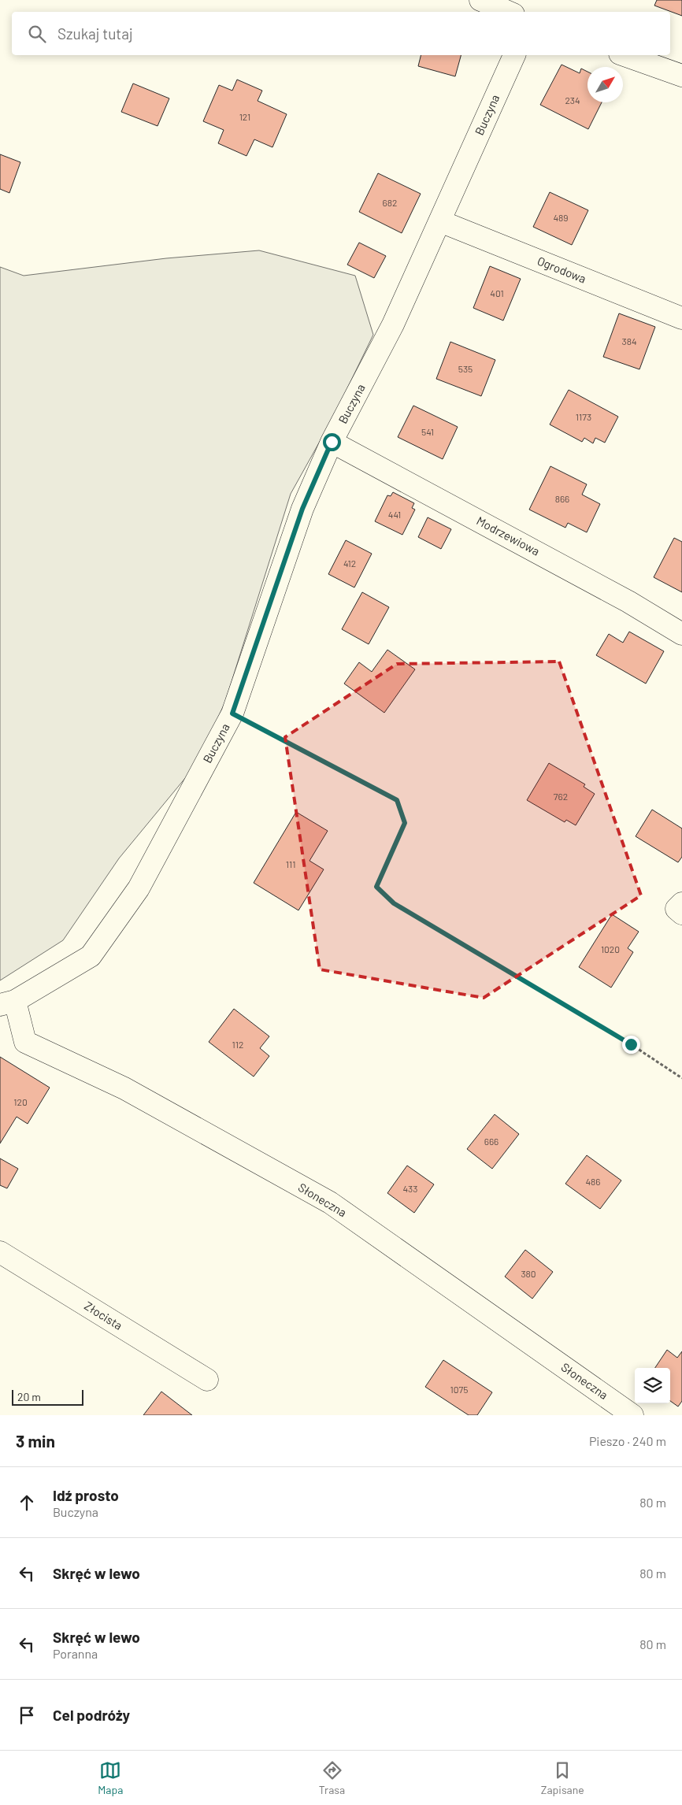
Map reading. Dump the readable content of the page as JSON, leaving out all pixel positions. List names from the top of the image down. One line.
{"streets":{"street":["Buczyna","Ogrodowa","Modrzewiowa","Słoneczna","Złocista"]},"crossings":[["Buczyna","Ogrodowa"],["Buczyna","Modrzewiowa"],["Buczyna","Słoneczna"]],"house_numbers":["234","121","682","489","401","384","535","1173","541","866","441","412","762","111","1020","112","120","666","486","433","380","1075"],"scale_bar":"20 m","north":"top right","page":{"search":"Szukaj tutaj","scale":"20 m","heading":["3 min","Pieszo · 240 m"],"list":[["Idź prosto","Buczyna","80 m"],["Skręć w lewo","80 m"],["Skręć w lewo","Poranna","80 m"],"Cel podróży"],"nav":["Mapa","Trasa","Zapisane"]}}
